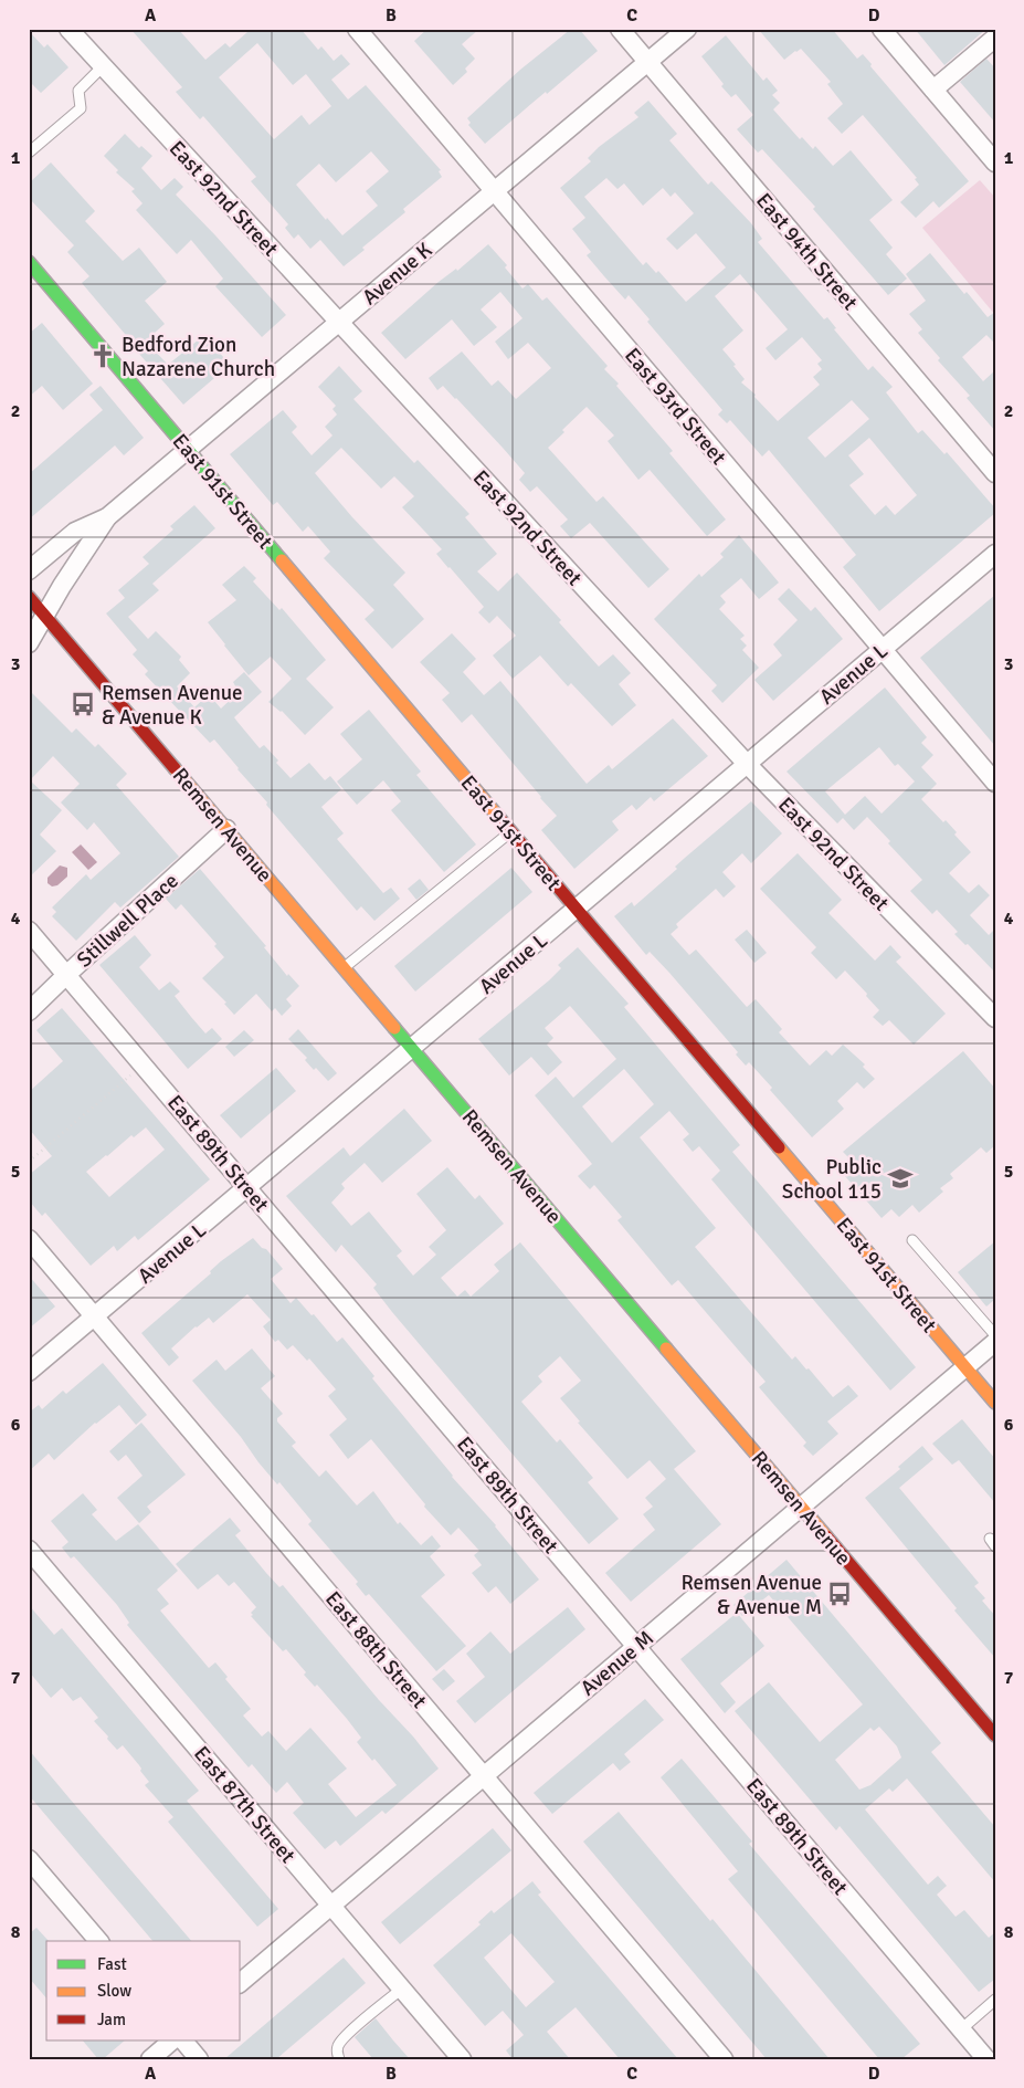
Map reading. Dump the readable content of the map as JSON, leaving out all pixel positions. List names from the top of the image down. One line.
{"streets":{"street":["East 92nd Street","East 94th Street","Avenue K","East 93rd Street","East 91st Street","Avenue L","Remsen Avenue","Stillwell Place","East 89th Street","East 88th Street","Avenue M","East 87th Street"]},"crossings":[["East 92nd Street","Avenue K"],["East 92nd Street","Avenue L"],["East 94th Street","Avenue K"],["Avenue K","East 93rd Street"],["Avenue K","East 91st Street"],["Avenue K","Remsen Avenue"],["East 93rd Street","Avenue L"],["East 91st Street","Avenue L"],["East 91st Street","Avenue M"],["Avenue L","Remsen Avenue"],["Avenue L","East 89th Street"],["Avenue L","East 88th Street"],["Remsen Avenue","Stillwell Place"],["Remsen Avenue","Avenue M"],["Stillwell Place","East 89th Street"],["East 89th Street","Avenue M"],["East 88th Street","Avenue M"],["Avenue M","East 87th Street"]],"places":{"church":["Bedford Zion Nazarene Church"],"bus stop":["Remsen Avenue & Avenue K","Remsen Avenue & Avenue M"],"school or university":["Public School 115"]},"legend":["Fast","Slow","Jam"],"grid":{"columns":["A","B","C","D"],"rows":["1","2","3","4","5","6","7","8"]}}
